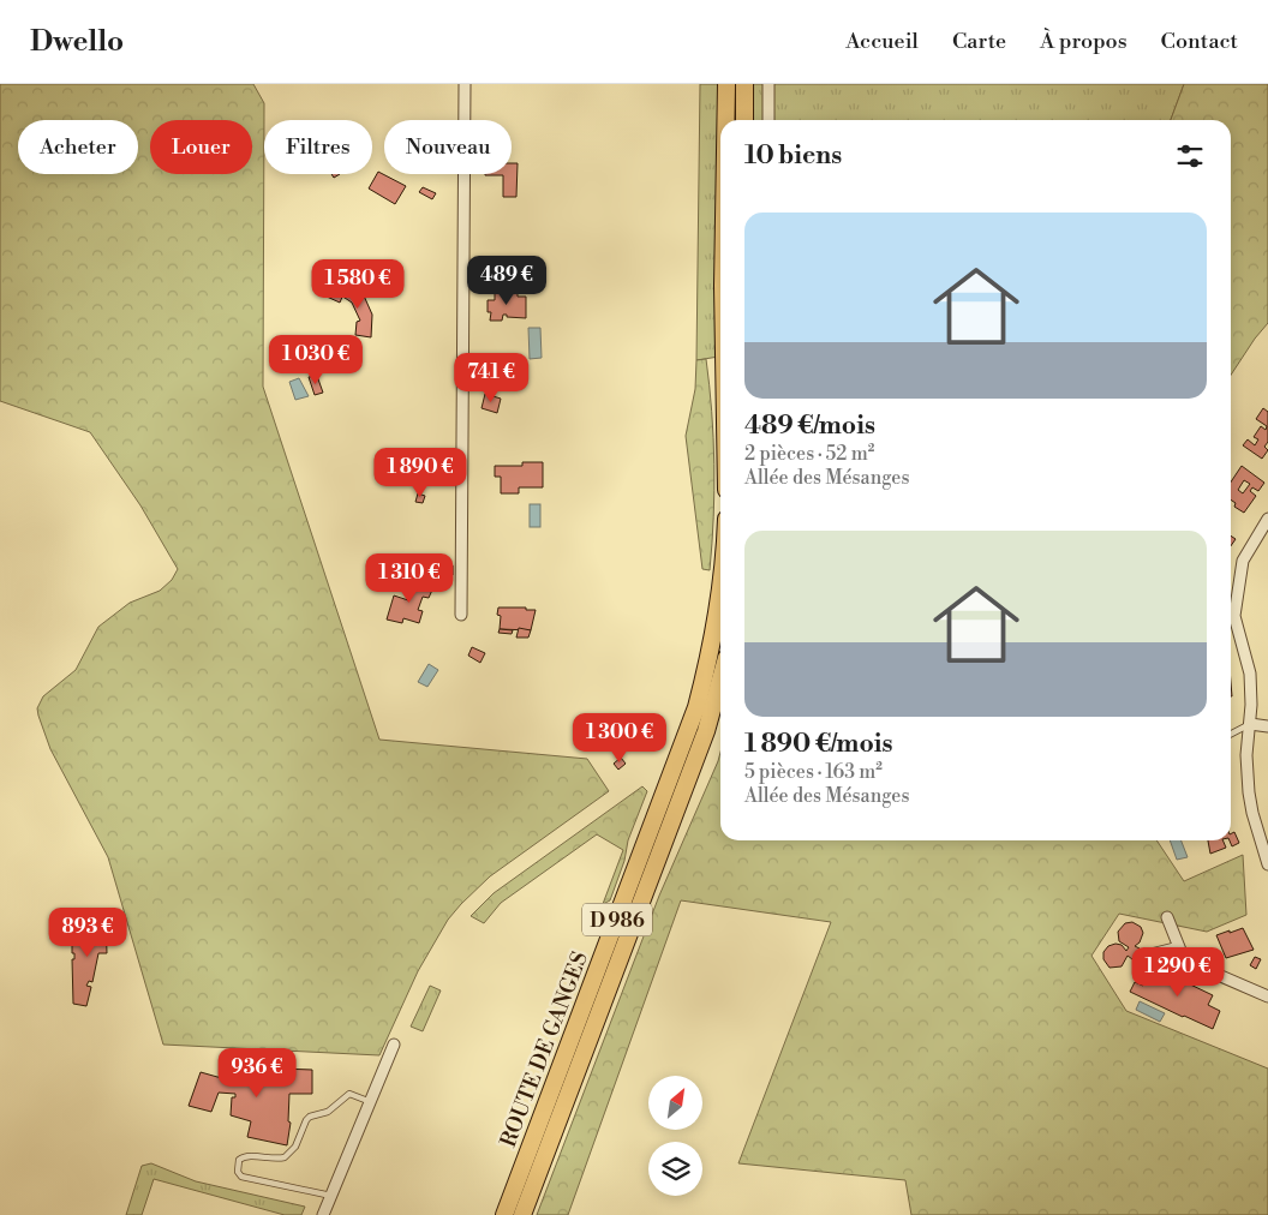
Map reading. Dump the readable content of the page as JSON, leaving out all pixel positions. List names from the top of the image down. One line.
{"streets":{"main road":["D 986","ROUTE DE GANGES"]},"north":"top right","page":{"header":"Dwello","nav":["Accueil","Carte","À propos","Contact"],"chip":["Acheter","Louer","Filtres","Nouveau"],"heading":"10 biens","list":[{"name":"489 €/mois","note":"2 pièces · 52 m² · Allée des Mésanges"},{"name":"1 890 €/mois","note":"5 pièces · 163 m² · Allée des Mésanges"}],"price":["489 €","1 580 €","1 030 €","741 €","1 890 €","1 310 €","1 300 €","893 €","1 290 €","936 €"]}}
